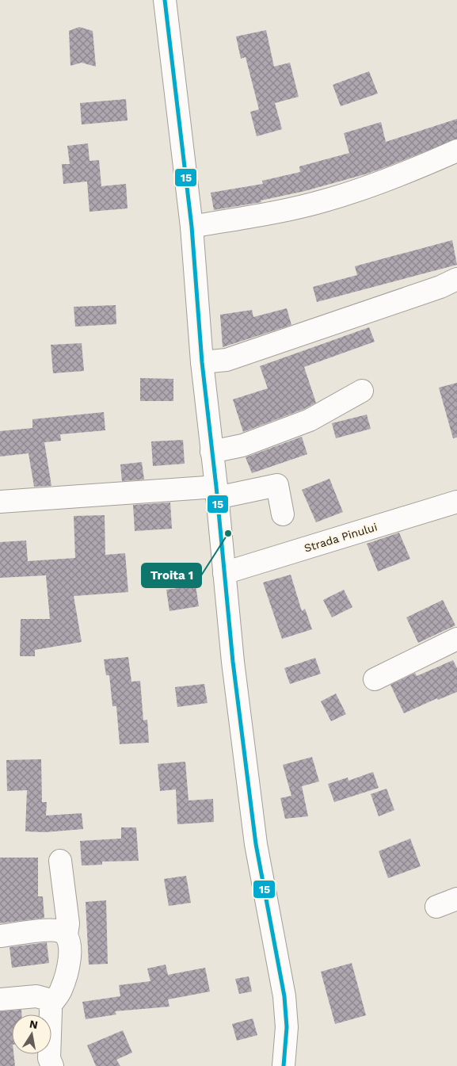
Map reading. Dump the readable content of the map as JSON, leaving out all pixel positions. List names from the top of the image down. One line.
{"streets":{"main road":["Strada Pinului"]},"places":["Troita 1"],"lines":["transit line 15"],"north":"top"}
